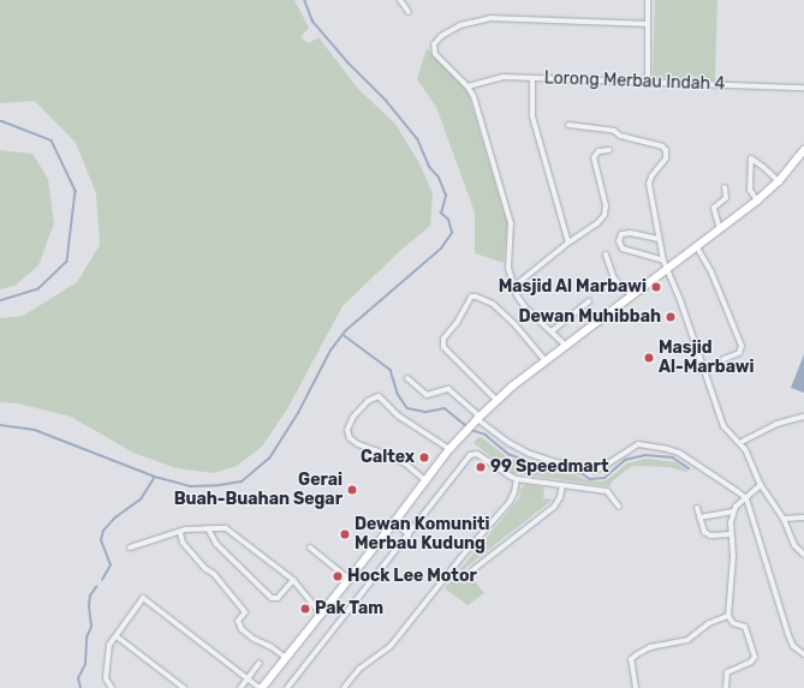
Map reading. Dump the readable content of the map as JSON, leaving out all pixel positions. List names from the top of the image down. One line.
{"streets":{"street":["Lorong Merbau Indah 4"]},"places":["Masjid Al Marbawi","Dewan Muhibbah","Masjid Al-Marbawi","Caltex","99 Speedmart","Gerai Buah-Buahan Segar","Dewan Komuniti Merbau Kudung","Hock Lee Motor","Pak Tam"]}
